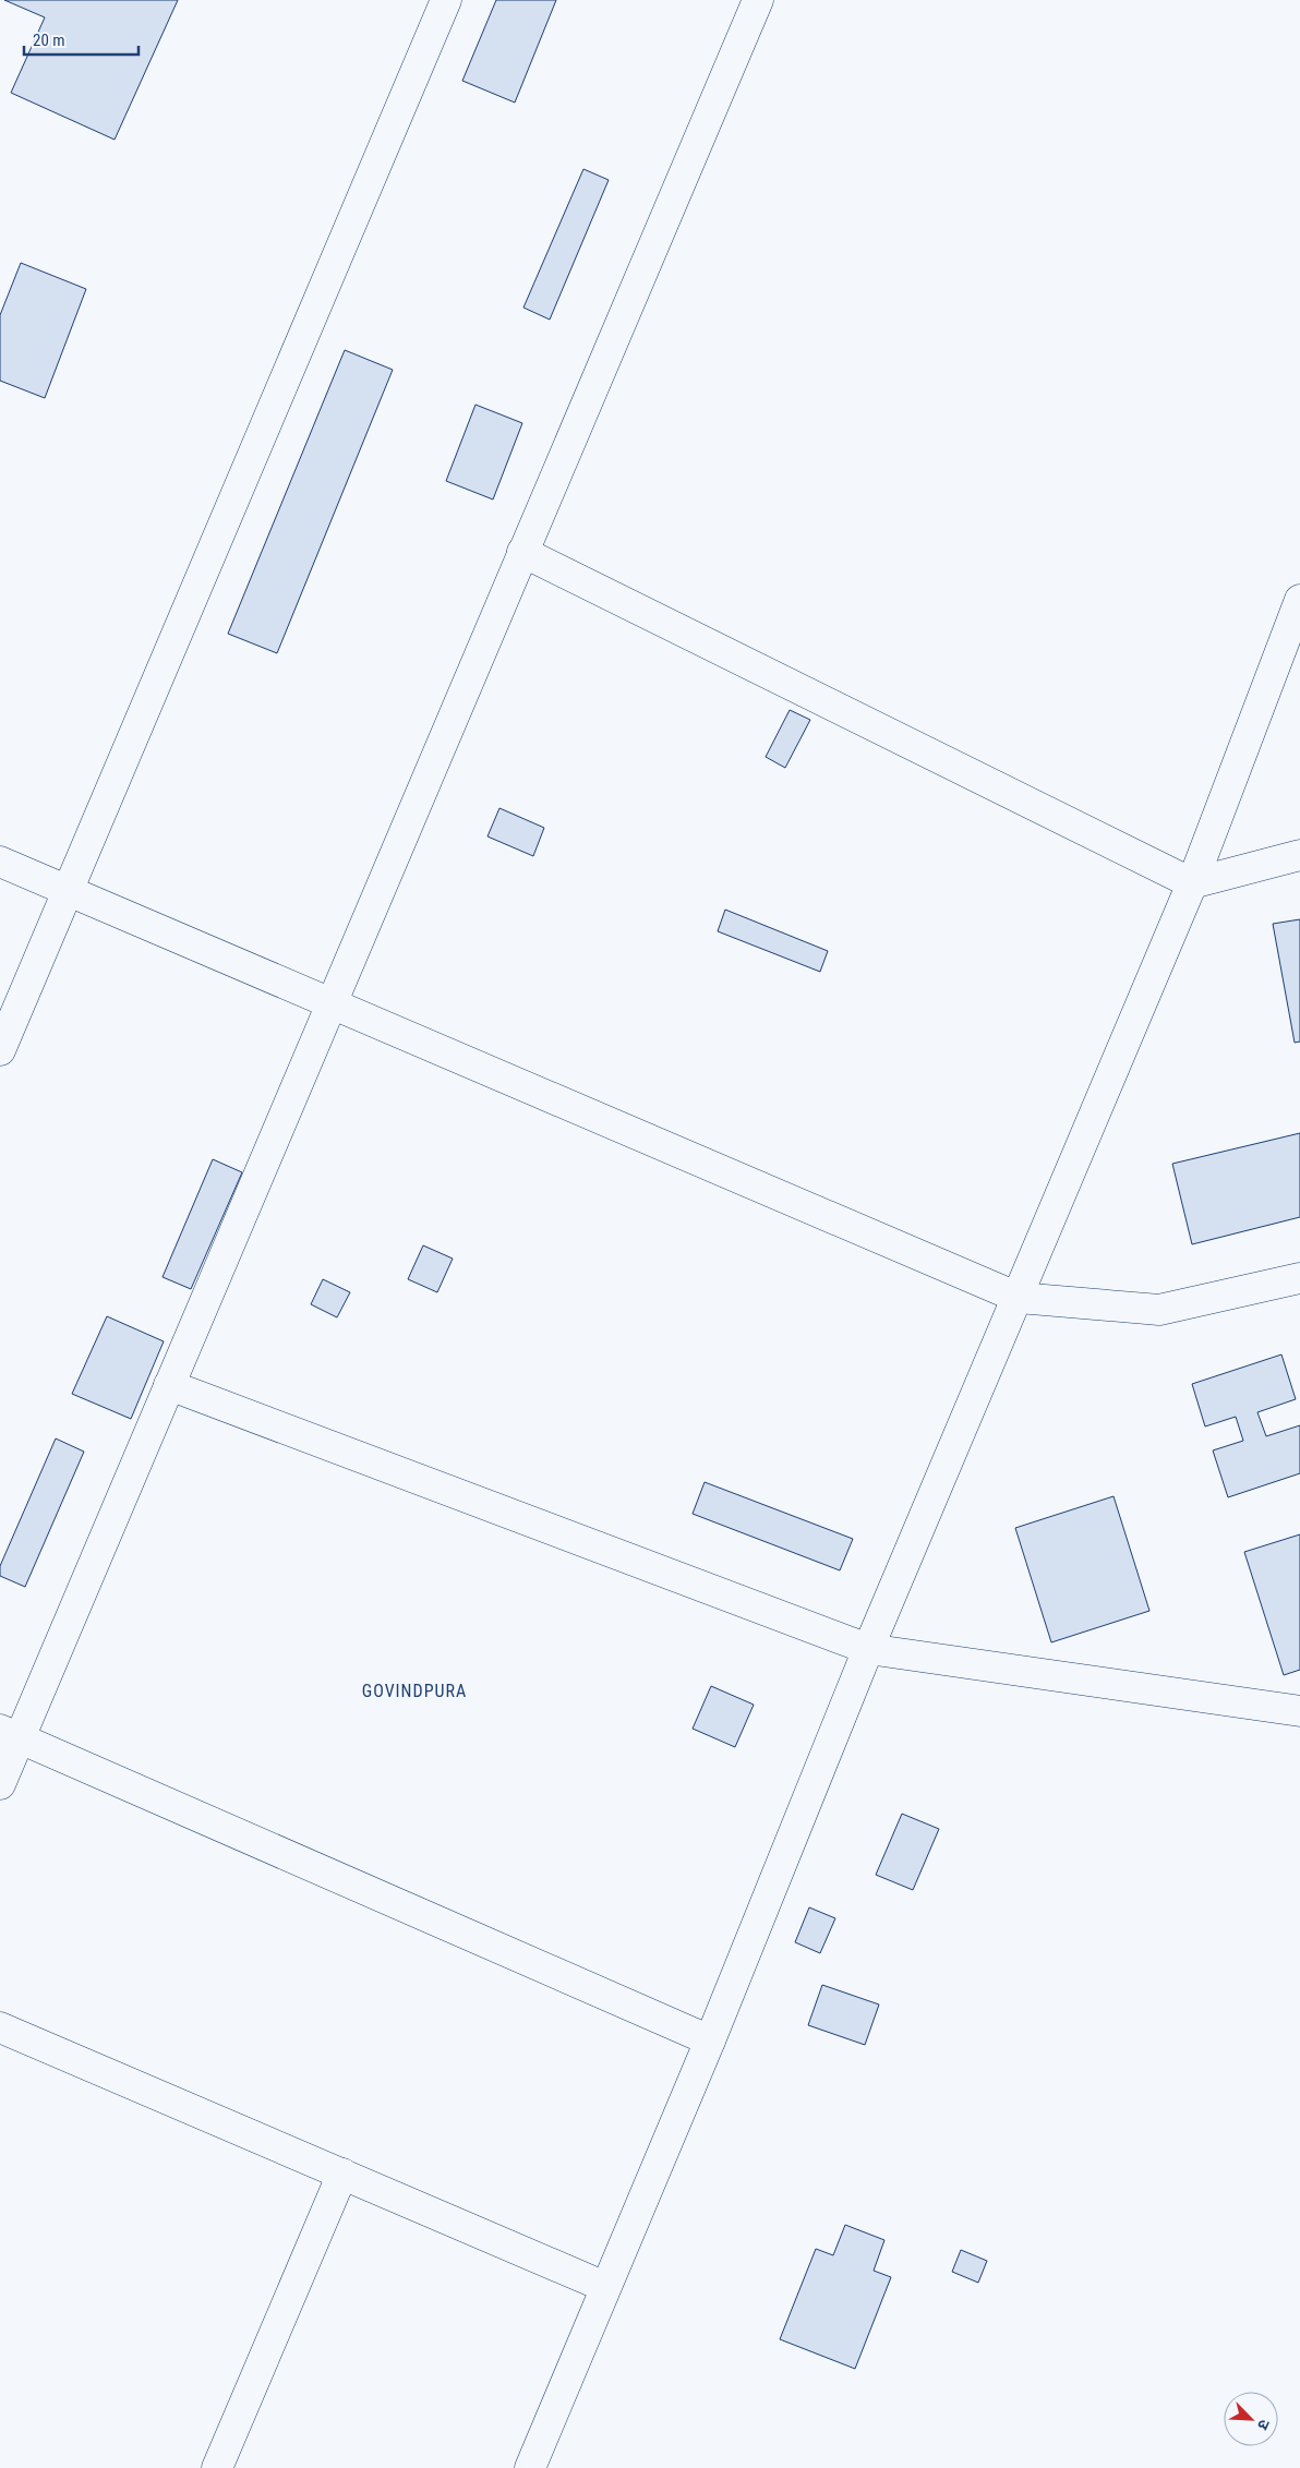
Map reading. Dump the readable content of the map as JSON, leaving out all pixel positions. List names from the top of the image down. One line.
{"districts":["GOVINDPURA"],"scale_bar":"20 m","north":"bottom right"}
